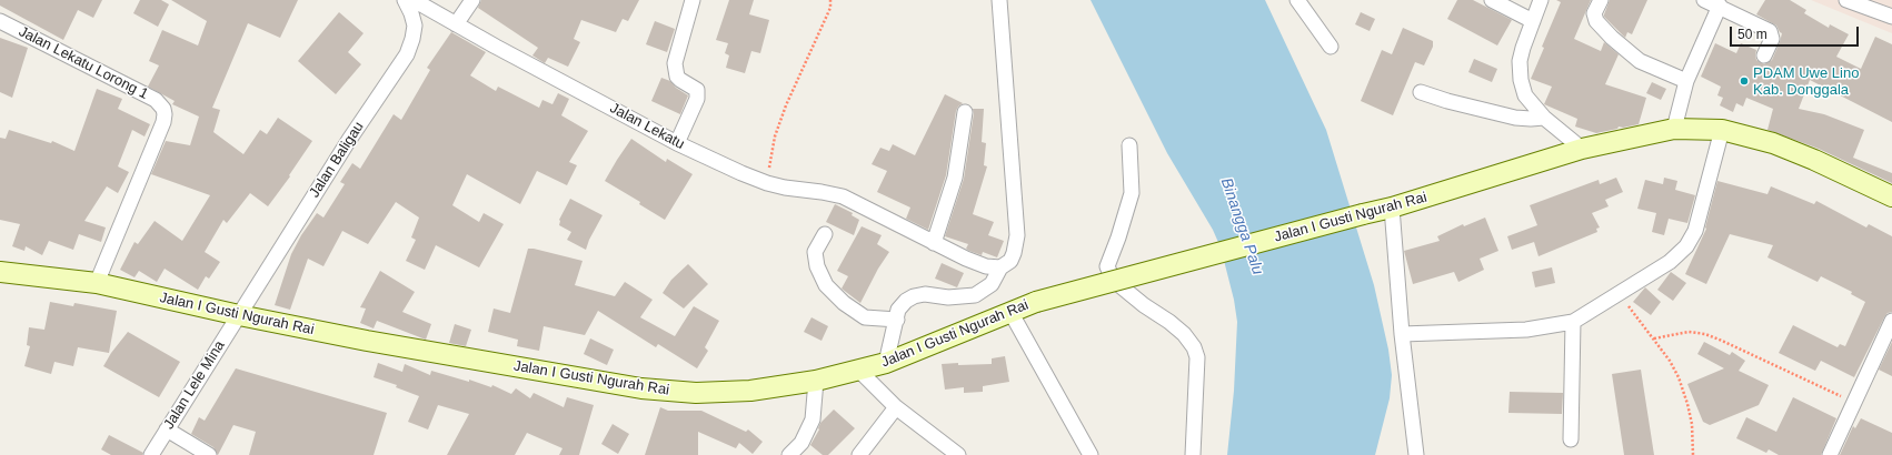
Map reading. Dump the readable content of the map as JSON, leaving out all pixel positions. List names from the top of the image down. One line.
{"streets":{"main road":["Jalan I Gusti Ngurah Rai"],"street":["Jalan Lekatu Lorong 1","Jalan Lekatu","Jalan Baligau","Jalan Lele Mina"]},"crossings":[["Jalan Lekatu Lorong 1","Jalan I Gusti Ngurah Rai"],["Jalan Baligau","Jalan I Gusti Ngurah Rai"],["Jalan Baligau","Jalan Lele Mina"],["Jalan I Gusti Ngurah Rai","Jalan Lele Mina"]],"water":["Binangga Palu"],"places":["PDAM Uwe Lino Kab. Donggala"],"scale_bar":"50 m"}
